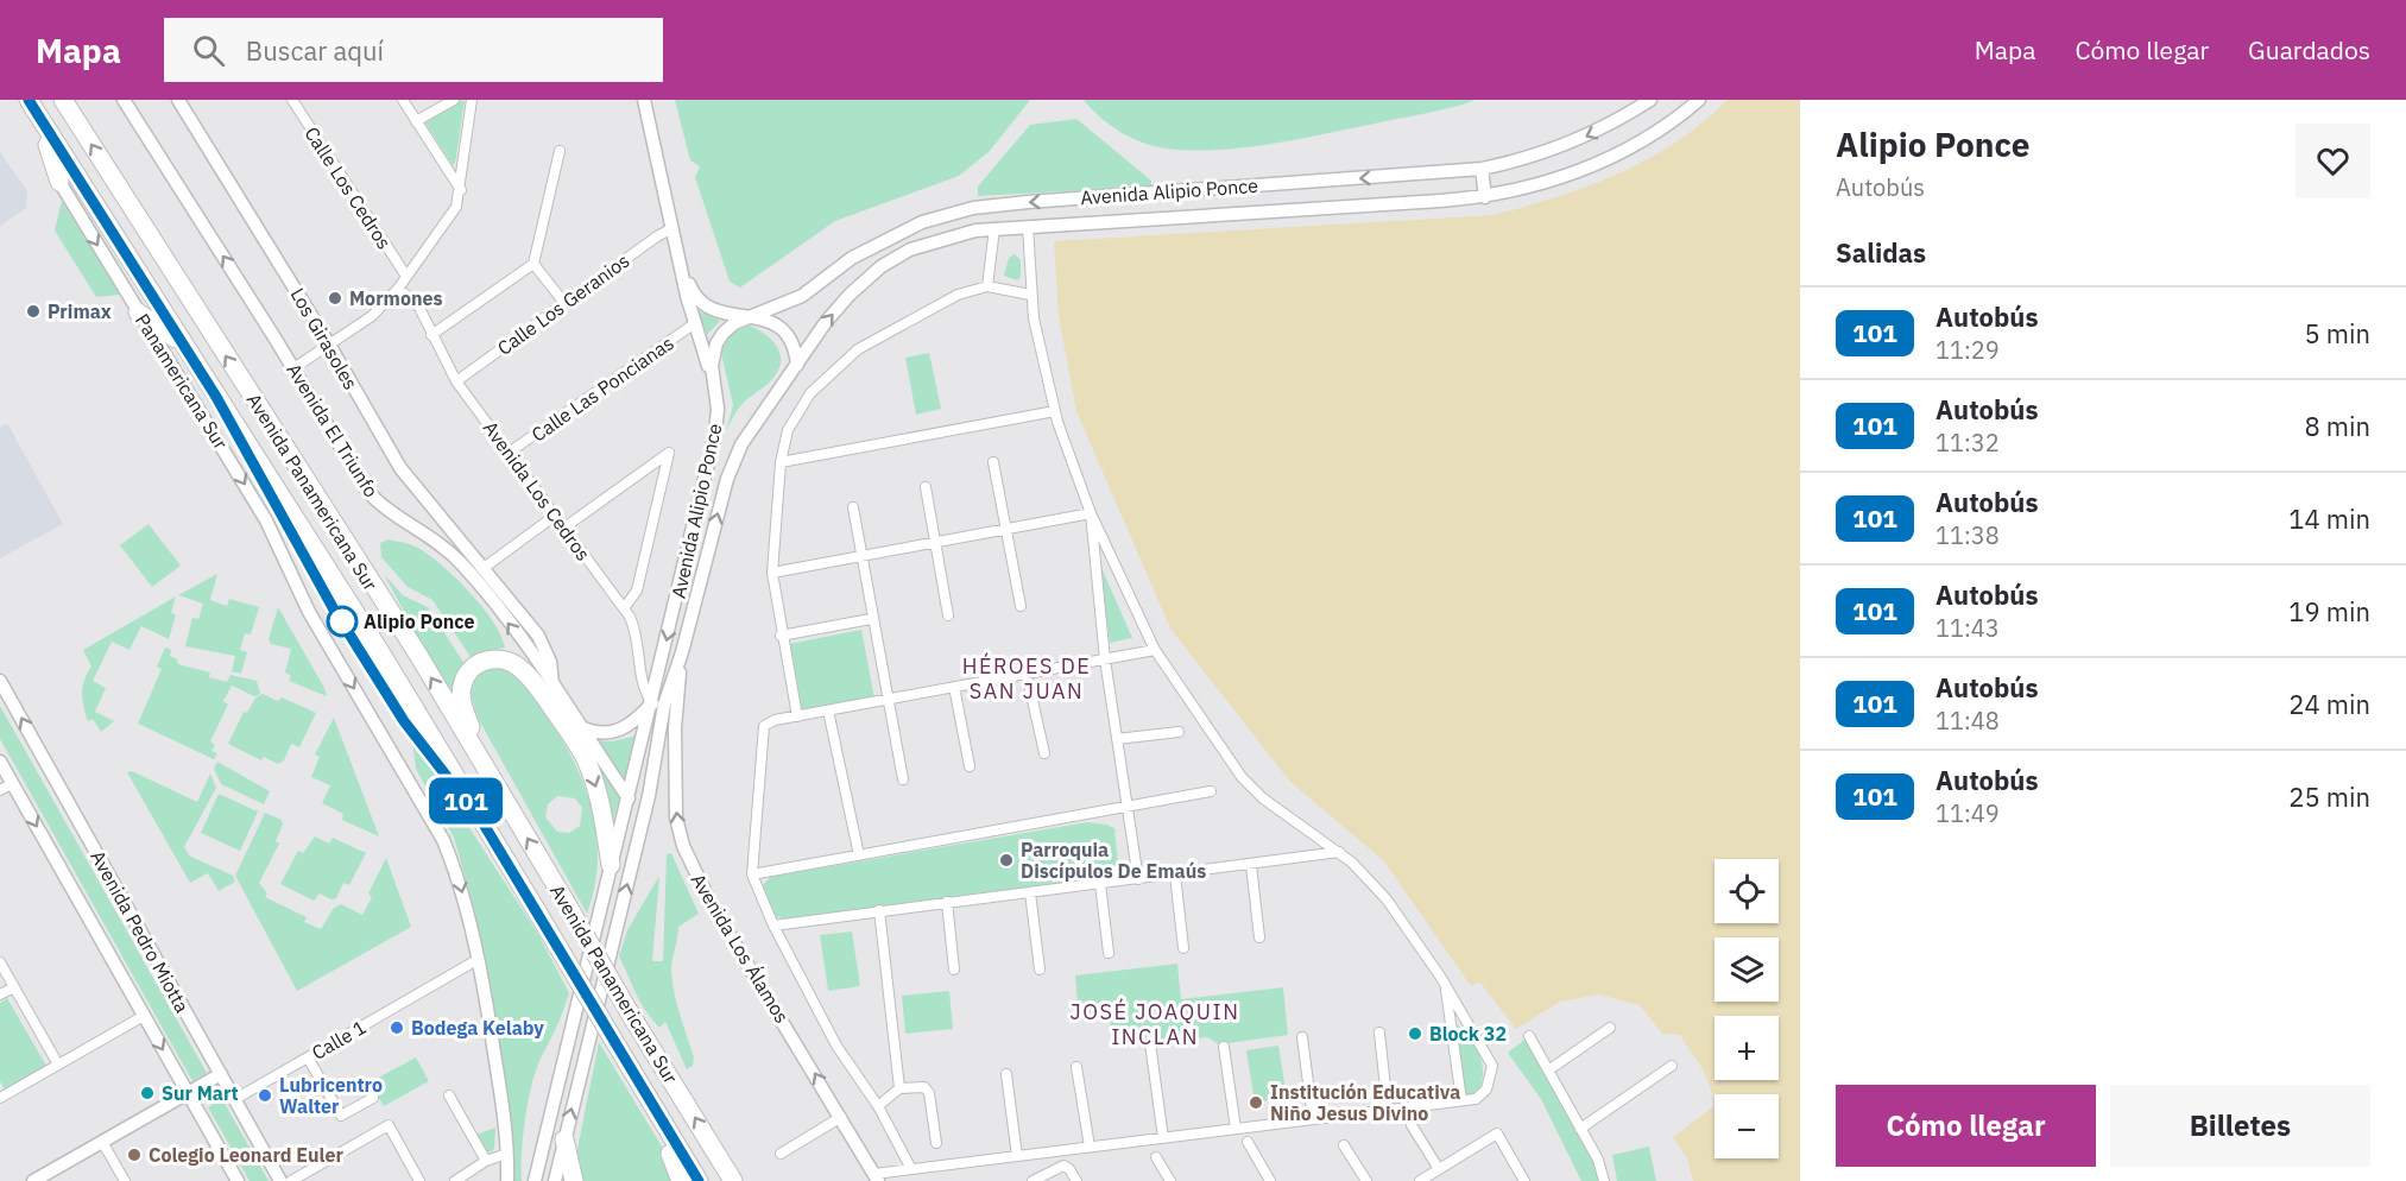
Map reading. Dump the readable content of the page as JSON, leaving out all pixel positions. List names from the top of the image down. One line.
{"streets":{"highway":["Avenida Panamericana Sur"],"main road":["Avenida Alipio Ponce","Los Girasoles","Panamericana Sur","Avenida El Triunfo","Avenida Pedro Miotta","Avenida Los Álamos"],"street":["Calle Los Cedros","Calle Los Geranios","Calle Las Poncianas","Avenida Los Cedros","Calle 1"]},"crossings":[["Avenida Alipio Ponce","Avenida El Triunfo"],["Avenida Alipio Ponce","Avenida Los Cedros"],["Avenida Alipio Ponce","Avenida Los Álamos"],["Calle Los Geranios","Avenida Los Cedros"],["Panamericana Sur","Calle 1"],["Calle Las Poncianas","Avenida Los Cedros"],["Avenida Pedro Miotta","Calle 1"]],"one_way":["Panamericana Sur","Avenida El Triunfo","Avenida Los Álamos"],"districts":["HÉROES DE SAN JUAN","JOSÉ JOAQUIN INCLAN"],"places":["Mormones","Primax","Alipio Ponce","Parroquia Discípulos De Emaús","Bodega Kelaby","Block 32","Sur Mart","Lubricentro Walter","Institución Educativa Niño Jesus Divino","Colegio Leonard Euler"],"lines":["bus line 101"],"page":{"header":"Mapa","search":"Buscar aquí","nav":["Mapa","Cómo llegar","Guardados"],"on_map":"101","heading":[["Alipio Ponce","Autobús"],"Salidas"],"list":[{"mark":"101","name":"Autobús","note":"11:29","value":"5 min"},{"mark":"101","name":"Autobús","note":"11:32","value":"8 min"},{"mark":"101","name":"Autobús","note":"11:38","value":"14 min"},{"mark":"101","name":"Autobús","note":"11:43","value":"19 min"},{"mark":"101","name":"Autobús","note":"11:48","value":"24 min"},{"mark":"101","name":"Autobús","note":"11:49","value":"25 min"}],"map_buttons":["+","−"],"buttons":["Cómo llegar","Billetes"]}}
